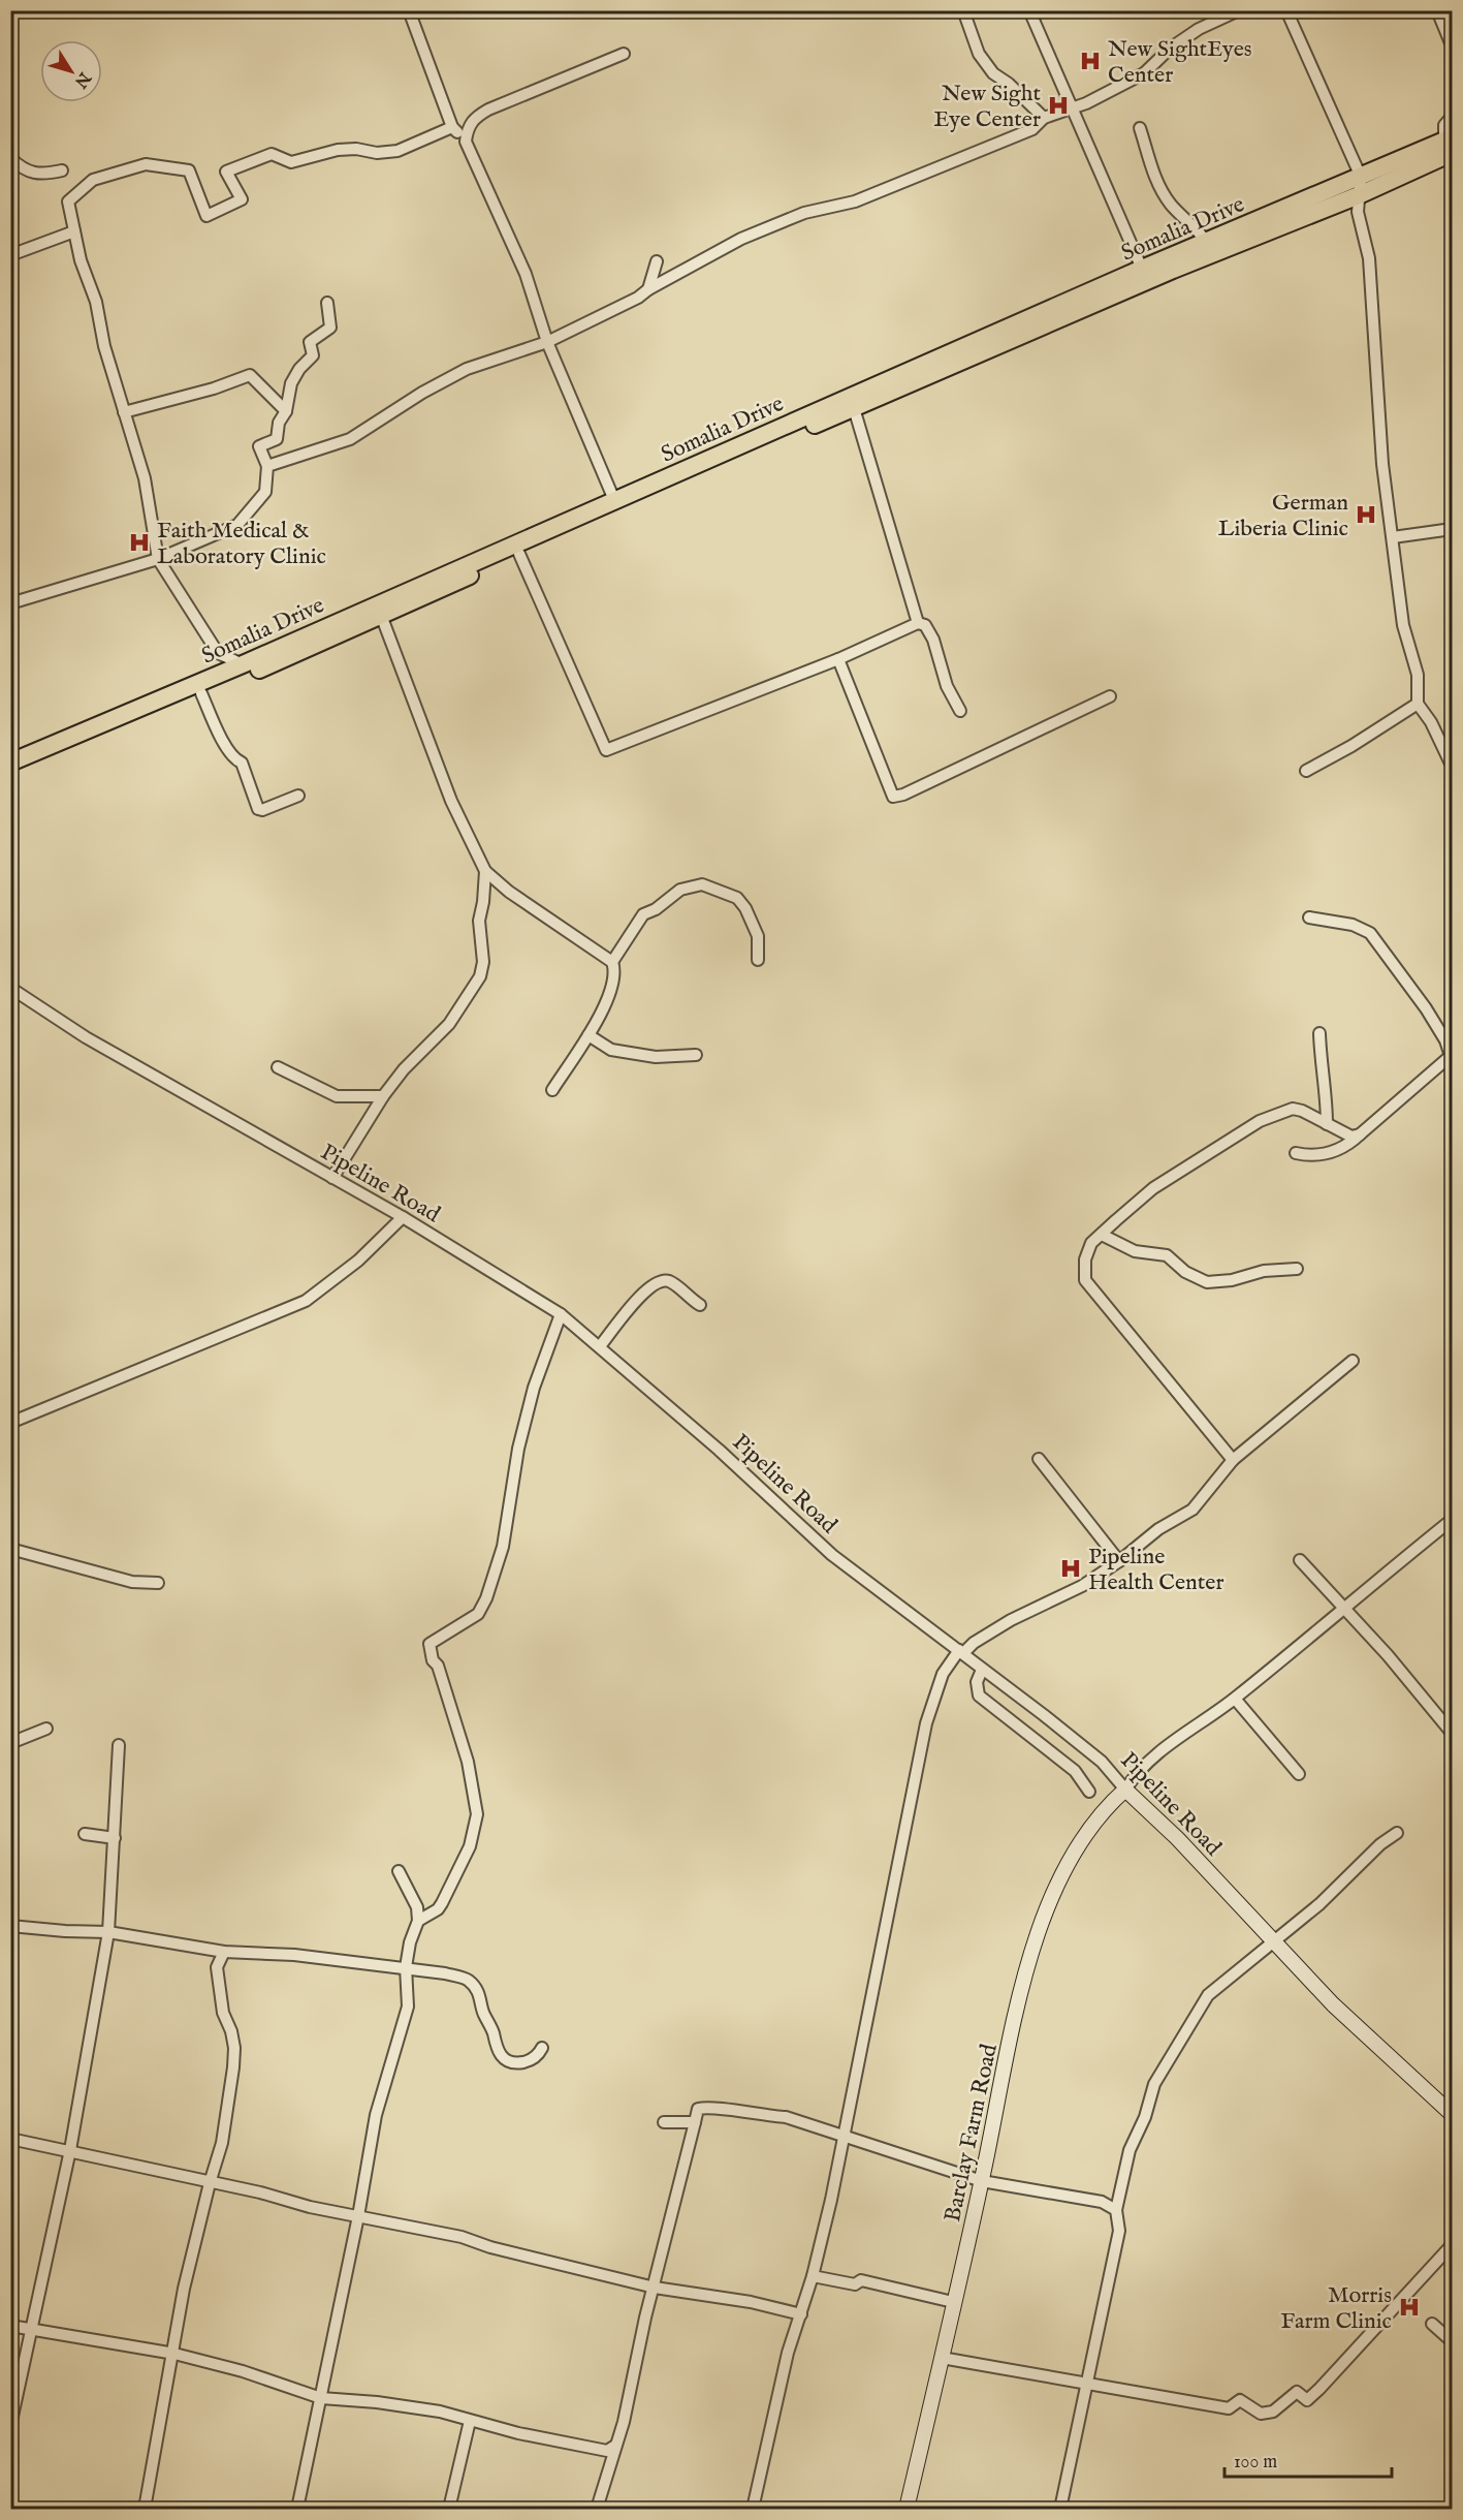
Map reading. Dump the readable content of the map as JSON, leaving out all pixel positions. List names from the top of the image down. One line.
{"streets":{"main road":["Somalia Drive"],"street":["Pipeline Road","Barclay Farm Road"]},"crossings":[["Pipeline Road","Barclay Farm Road"]],"places":{"hospital":["New SightEyes Center","New Sight Eye Center","German Liberia Clinic","Faith Medical & Laboratory Clinic","Pipeline Health Center","Morris Farm Clinic"]},"scale_bar":"100 m","north":"bottom right"}
